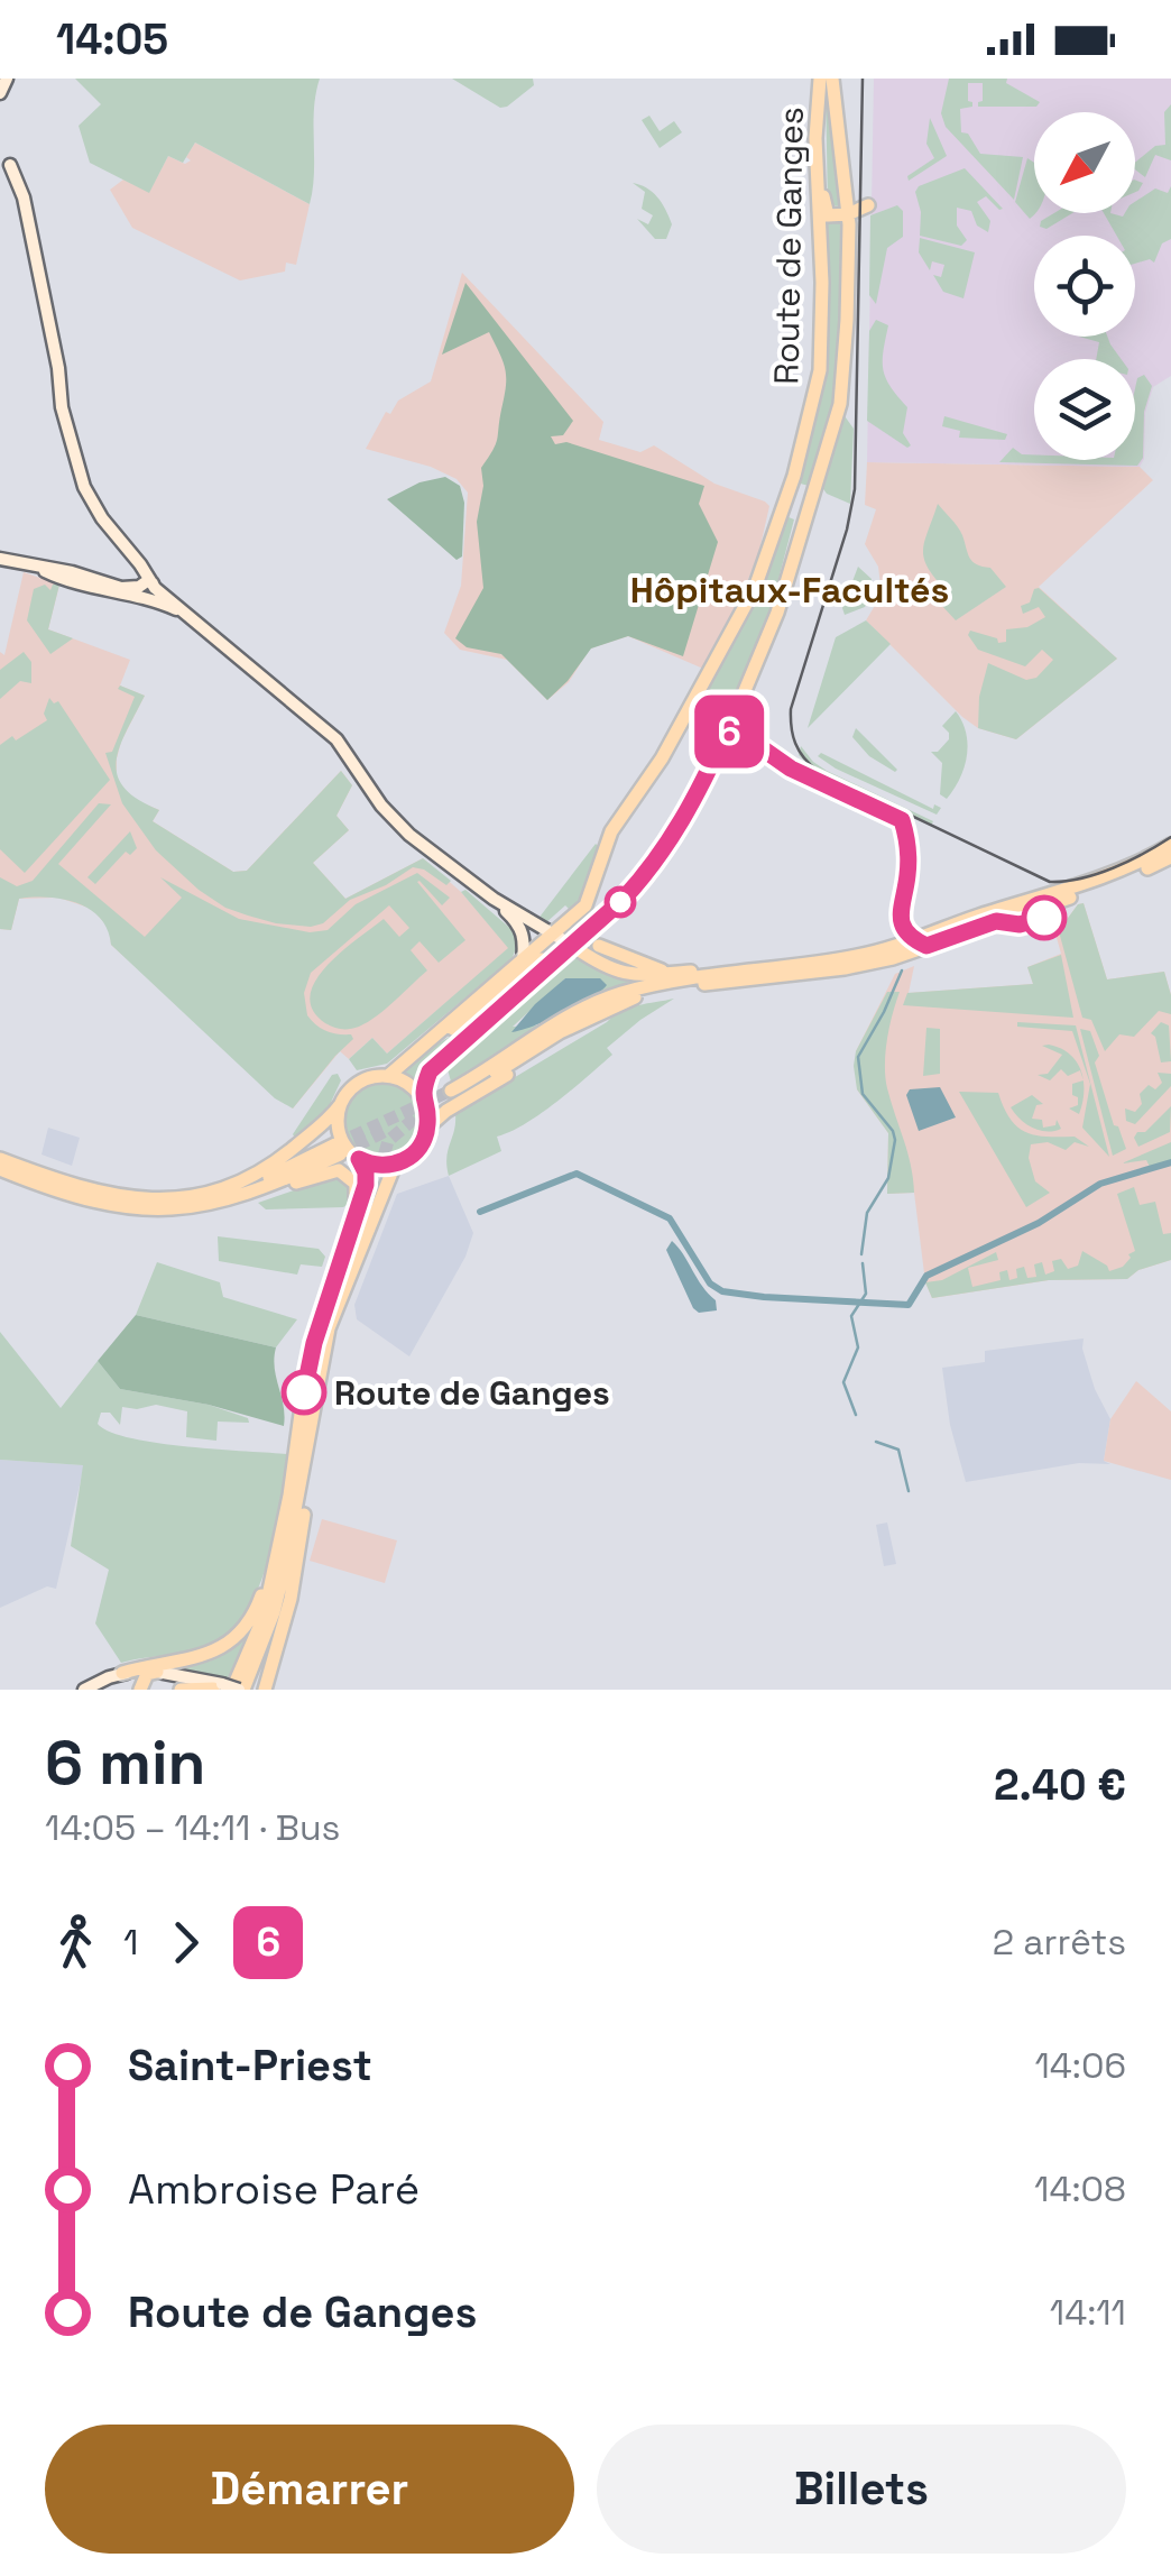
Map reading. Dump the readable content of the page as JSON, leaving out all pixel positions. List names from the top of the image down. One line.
{"streets":{"main road":["Route de Ganges"]},"districts":["Hôpitaux-Facultés"],"places":["Route de Ganges"],"lines":["bus line 6"],"north":"bottom left","page":{"status":"14:05","on_map":"6","heading":["6 min","14:05 – 14:11 · Bus","2.40 €"],"legs":["1","6","2 arrêts"],"list":[{"name":"Saint-Priest","value":"14:06"},{"name":"Ambroise Paré","value":"14:08"},{"name":"Route de Ganges","value":"14:11"}],"buttons":["Démarrer","Billets"]}}
